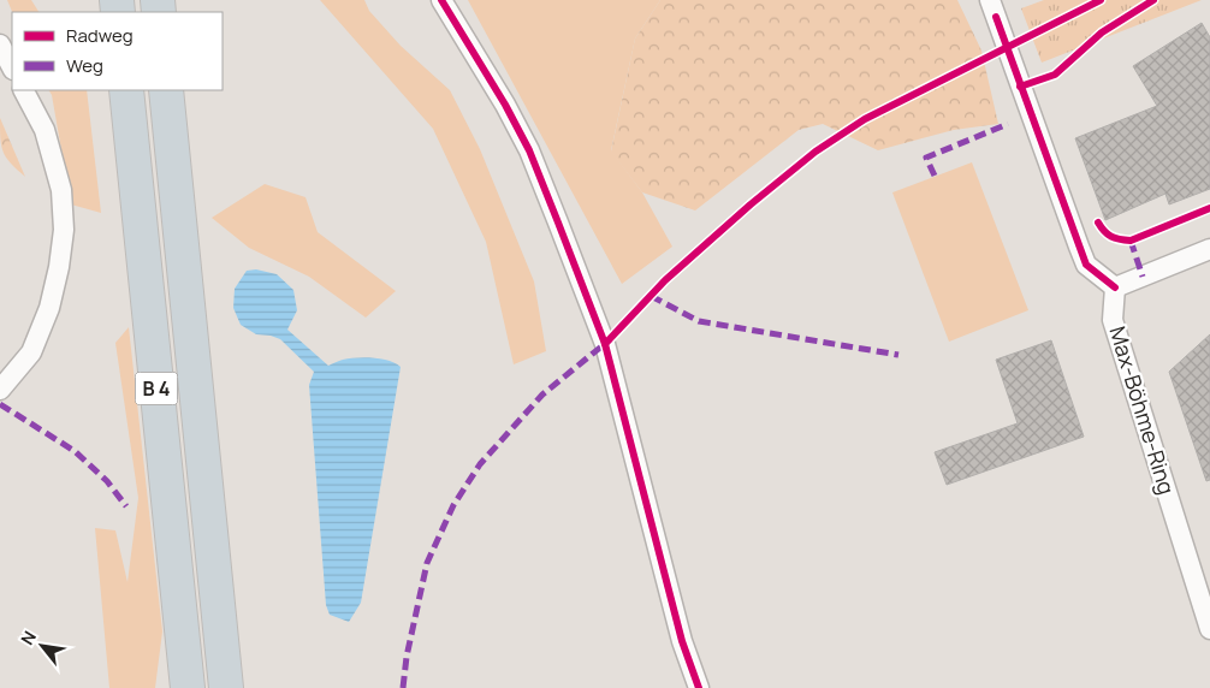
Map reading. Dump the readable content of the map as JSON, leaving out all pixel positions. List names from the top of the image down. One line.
{"streets":{"highway":["B 4"],"street":["Max-Böhme-Ring"]},"legend":["Radweg","Weg"],"north":"top left"}
